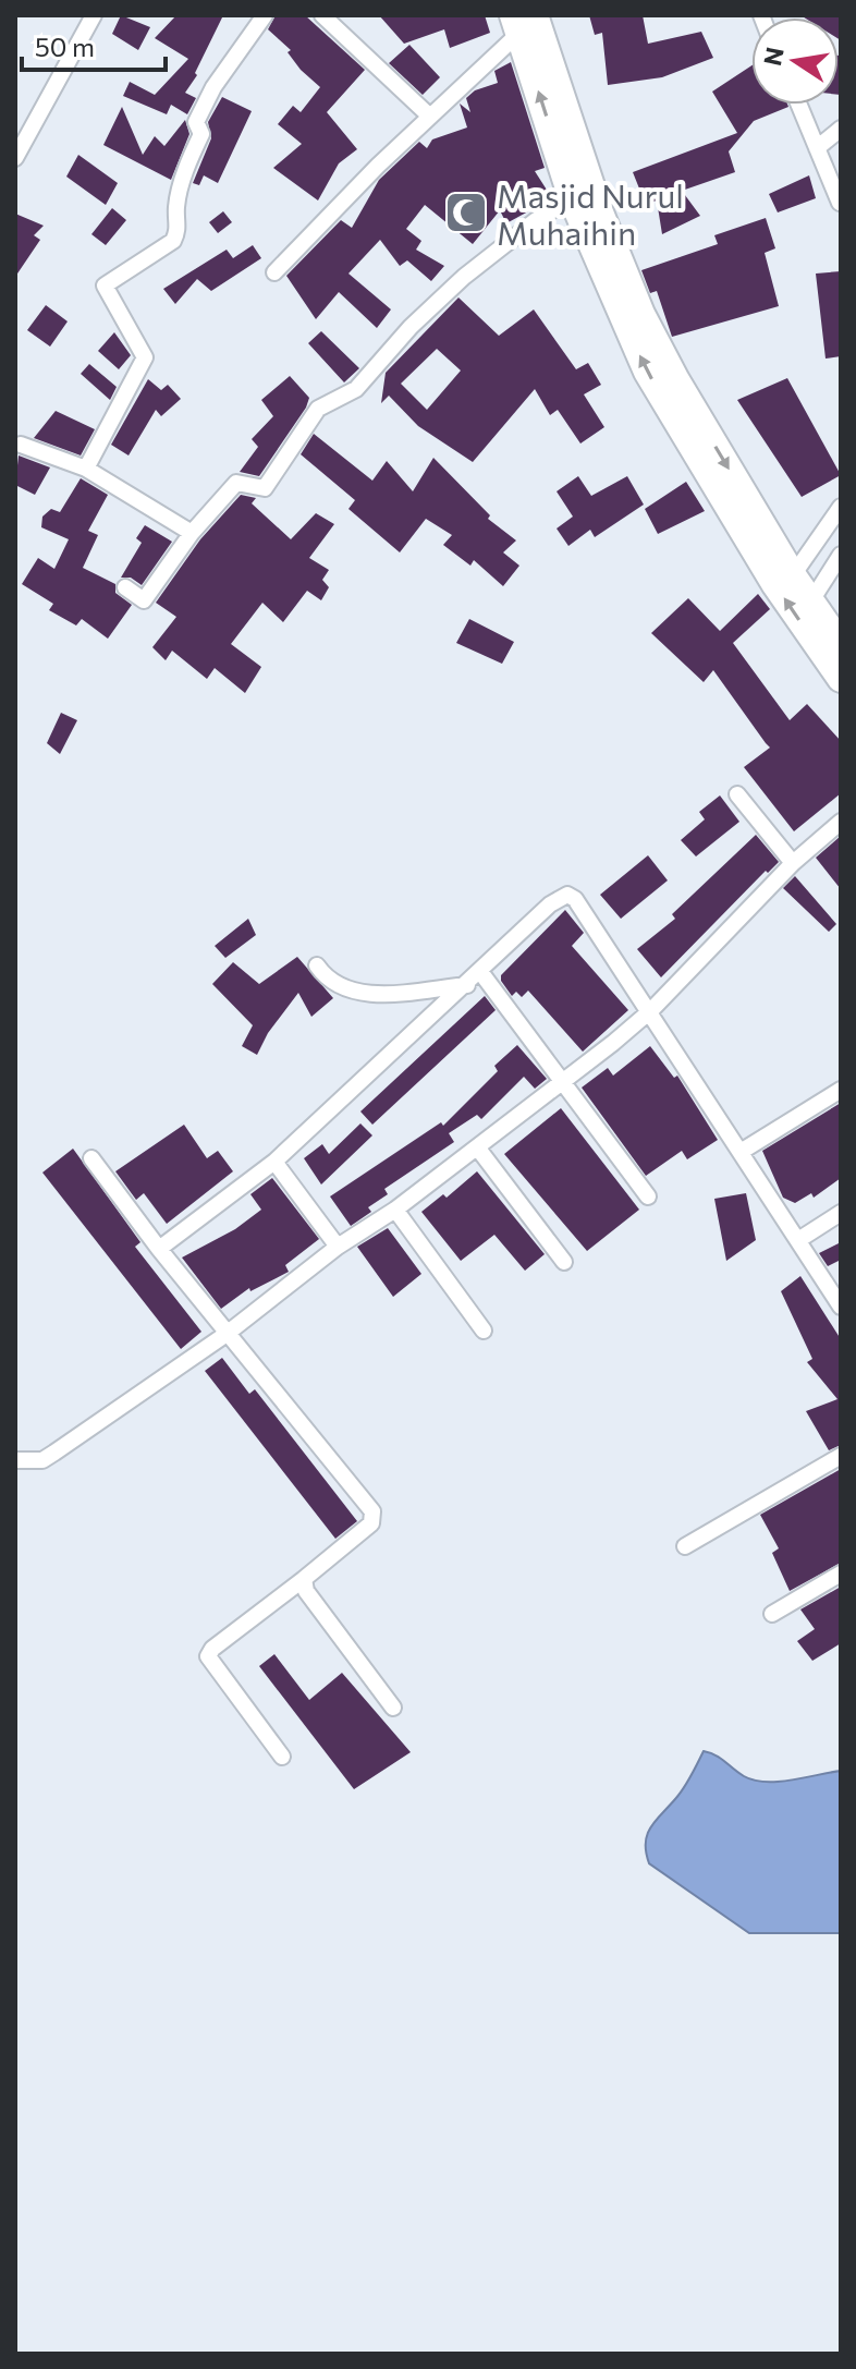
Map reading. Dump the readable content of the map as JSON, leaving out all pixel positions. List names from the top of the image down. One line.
{"places":{"mosque":["Masjid Nurul Muhaihin"]},"scale_bar":"50 m","north":"left"}
